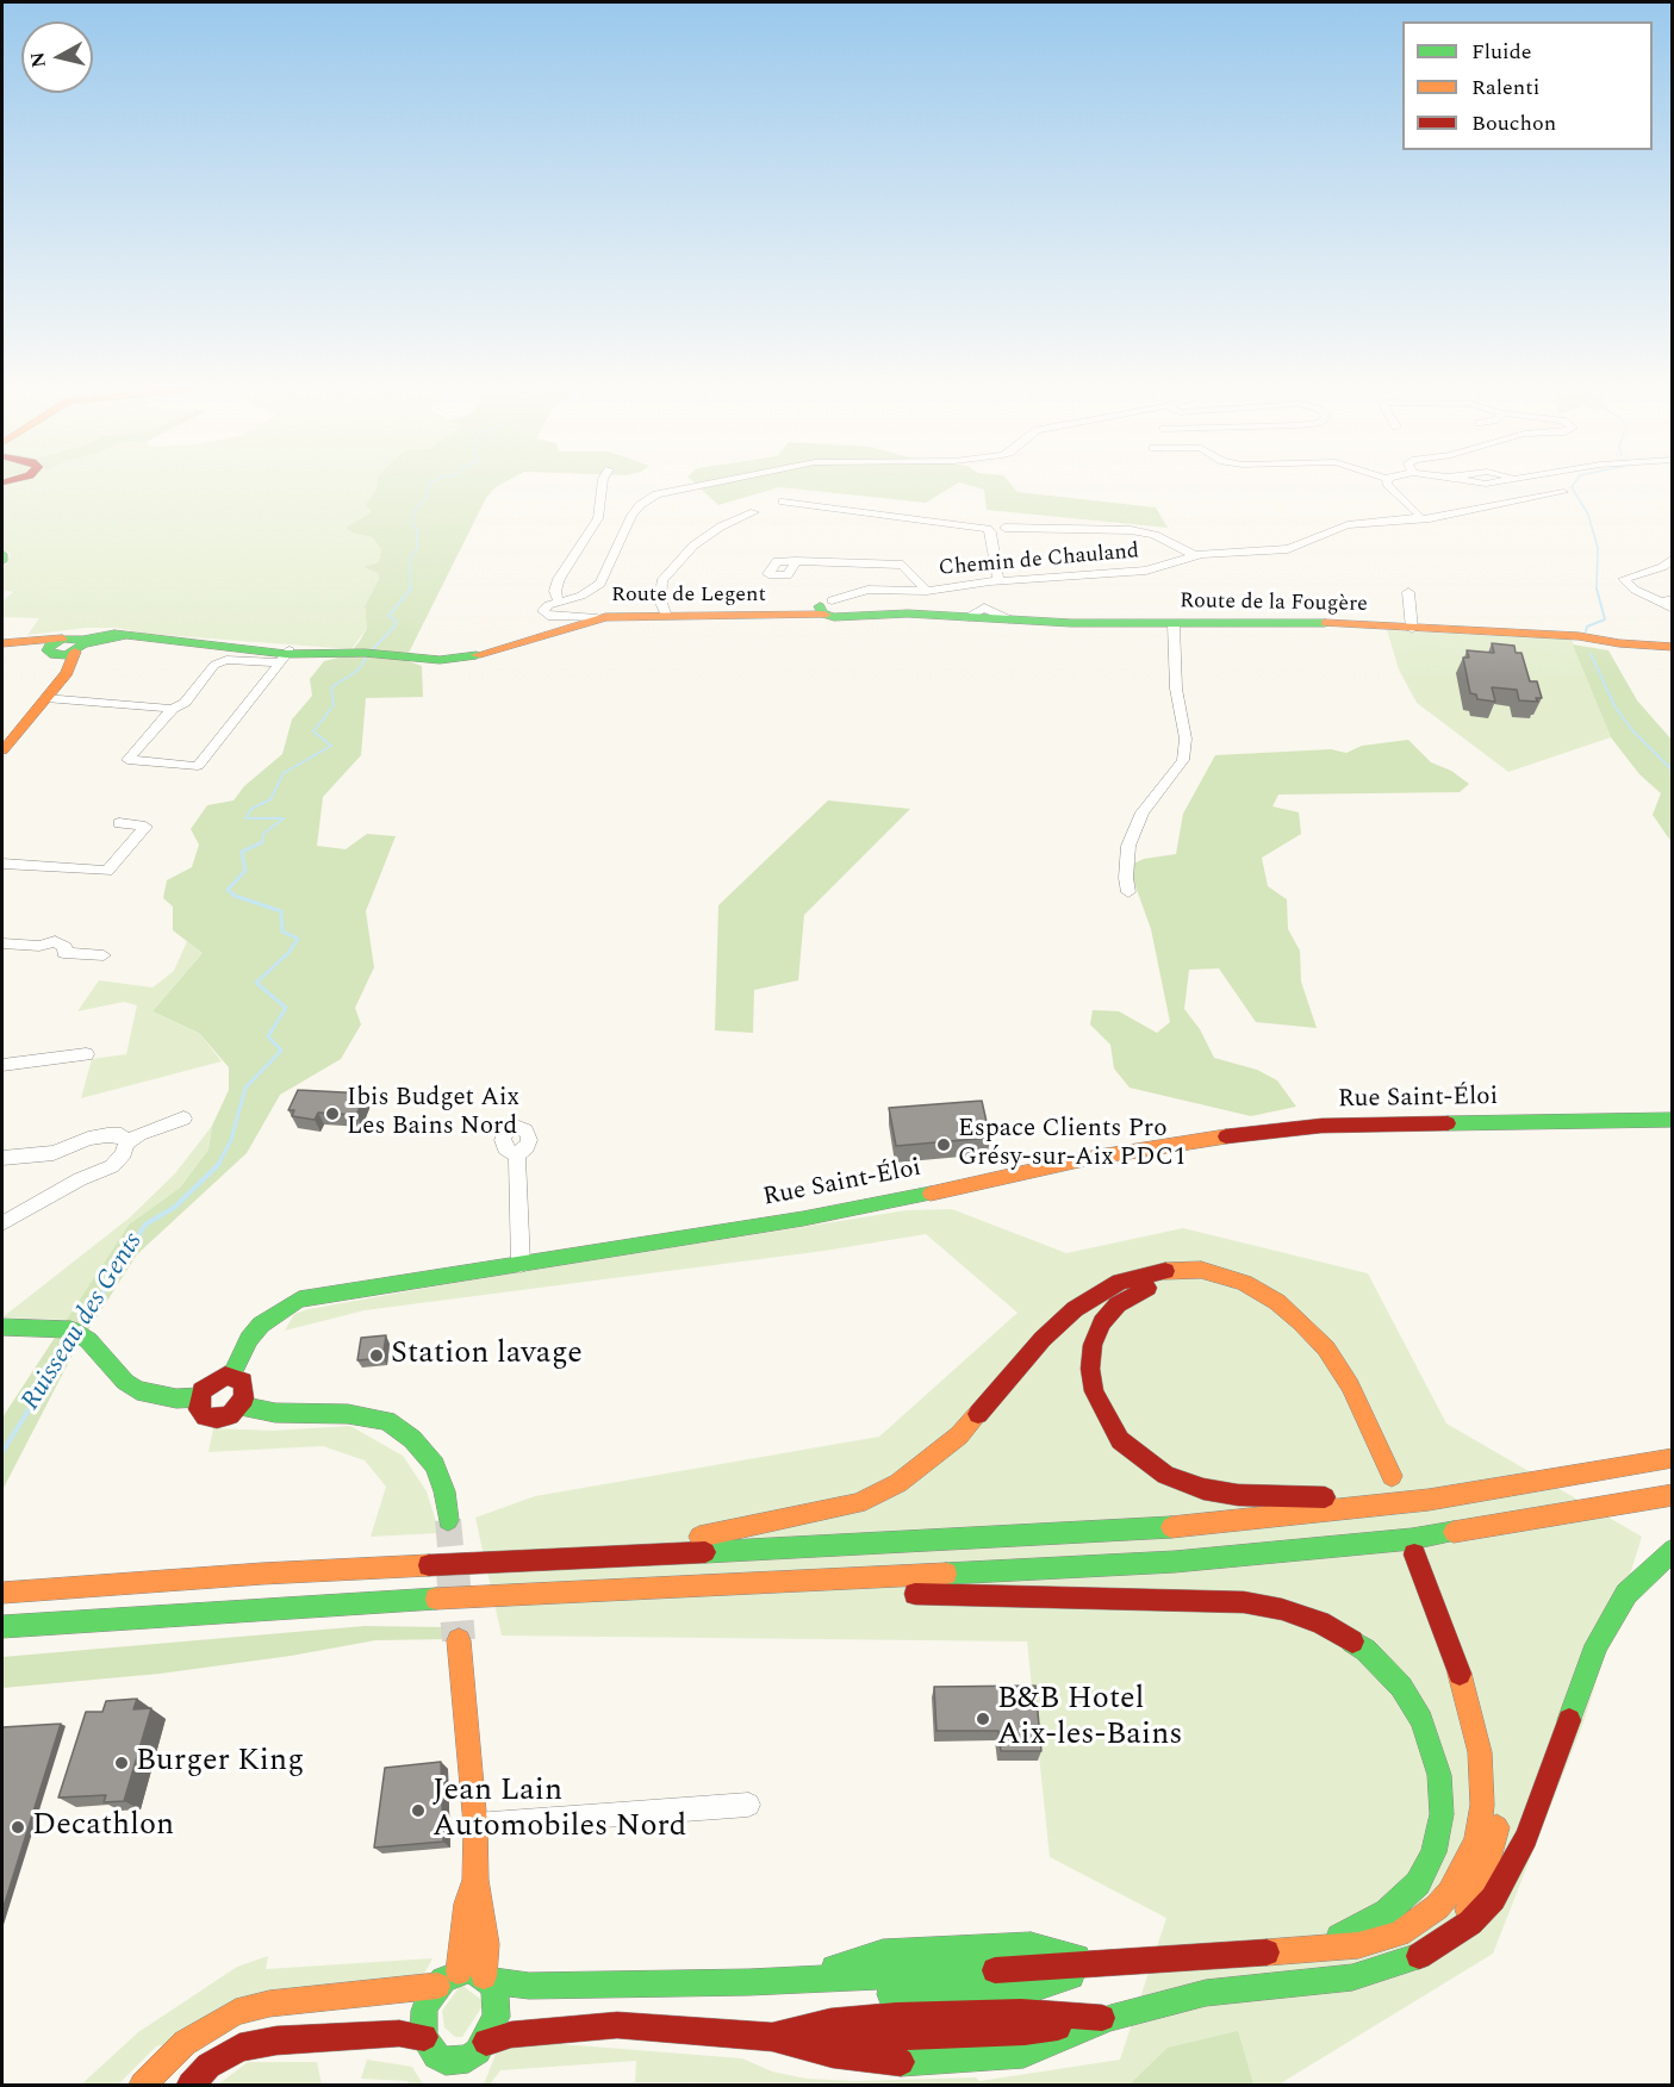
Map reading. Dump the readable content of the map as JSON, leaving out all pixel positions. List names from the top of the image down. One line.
{"streets":{"main road":["Route de Legent","Route de la Fougère","Rue Saint-Éloi"],"street":["Chemin de Chauland"]},"crossings":[["Chemin de Chauland","Route de Legent"],["Chemin de Chauland","Route de la Fougère"],["Route de Legent","Route de la Fougère"]],"water":["Ruisseau des Gents"],"places":["Ibis Budget Aix Les Bains Nord","Espace Clients Pro Grésy-sur-Aix PDC1","Station lavage","B&B Hotel Aix-les-Bains","Burger King","Jean Lain Automobiles Nord","Decathlon"],"legend":["Fluide","Ralenti","Bouchon"],"north":"left"}
